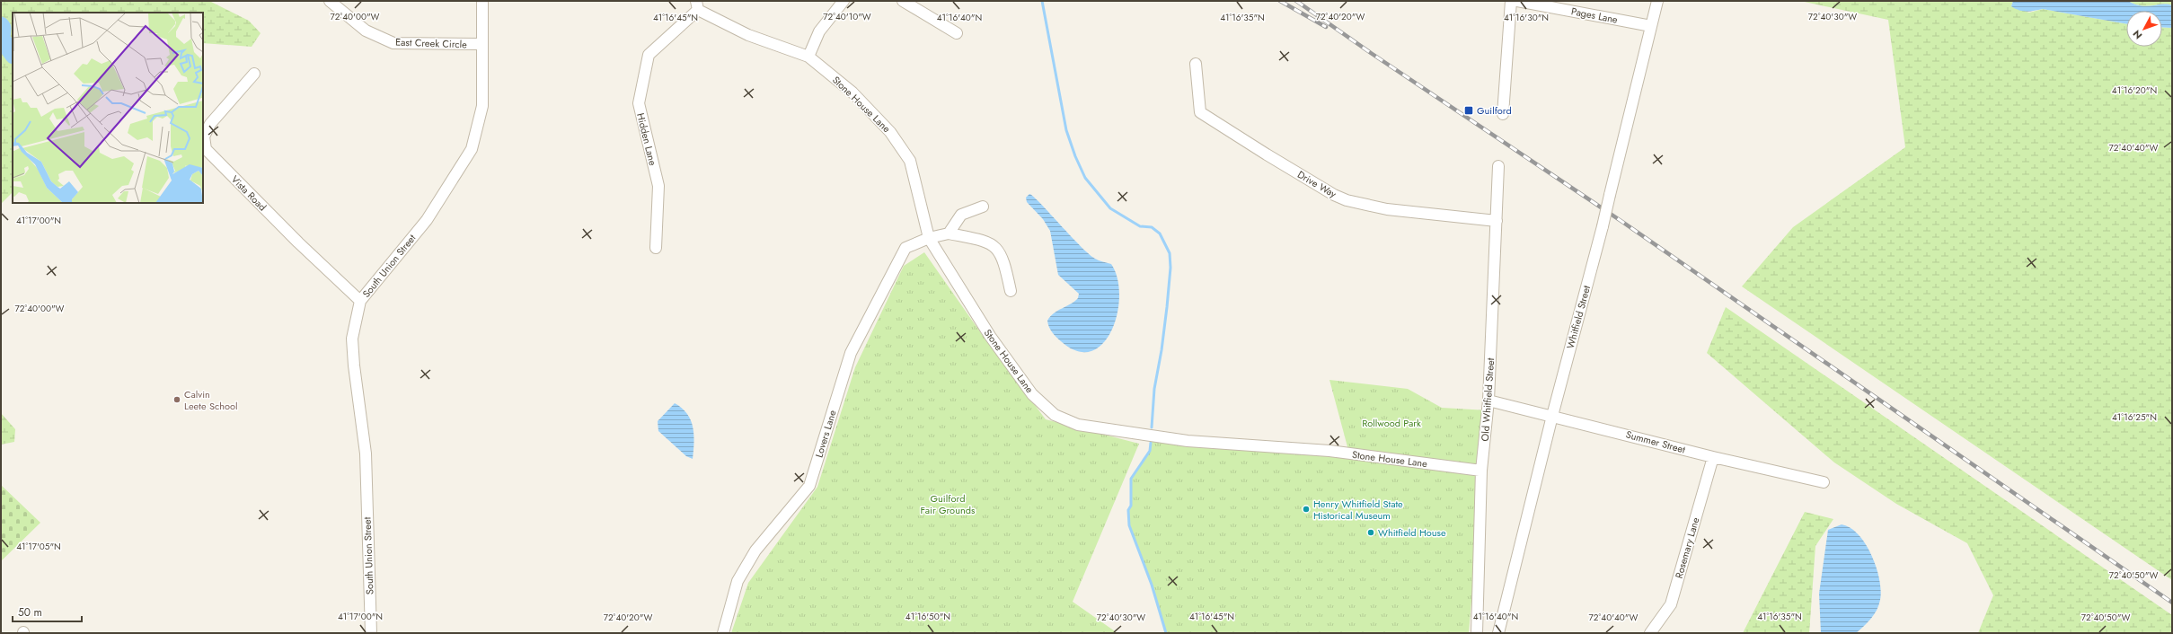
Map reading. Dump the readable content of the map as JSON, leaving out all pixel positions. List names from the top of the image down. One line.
{"streets":{"street":["Pages Lane","East Creek Circle","Stone House Lane","Hidden Lane","Drive Way","Vista Road","South Union Street","Whitfield Street","Old Whitfield Street","Lovers Lane","Summer Street","Rosemary Lane"]},"crossings":[["Pages Lane","Whitfield Street"],["East Creek Circle","South Union Street"],["Stone House Lane","Hidden Lane"],["Stone House Lane","Old Whitfield Street"],["Stone House Lane","Lovers Lane"],["Drive Way","Old Whitfield Street"],["Vista Road","South Union Street"],["Whitfield Street","Summer Street"],["Old Whitfield Street","Summer Street"],["Summer Street","Rosemary Lane"]],"parks":["Rollwood Park","Guilford Fair Grounds"],"places":{"transit":["Guilford"],"other":["Calvin Leete School","Henry Whitfield State Historical Museum","Whitfield House"]},"scale_bar":"50 m","north":"bottom left","coordinates":["72°40'00\"W","72°40'10\"W","72°40'20\"W","72°40'30\"W","41°16'45\"N","41°16'40\"N","41°16'35\"N","41°16'30\"N","41°16'20\"N","72°40'40\"W","41°17'00\"N","41°16'25\"N","41°17'05\"N","72°40'50\"W","41°16'50\"N"]}
